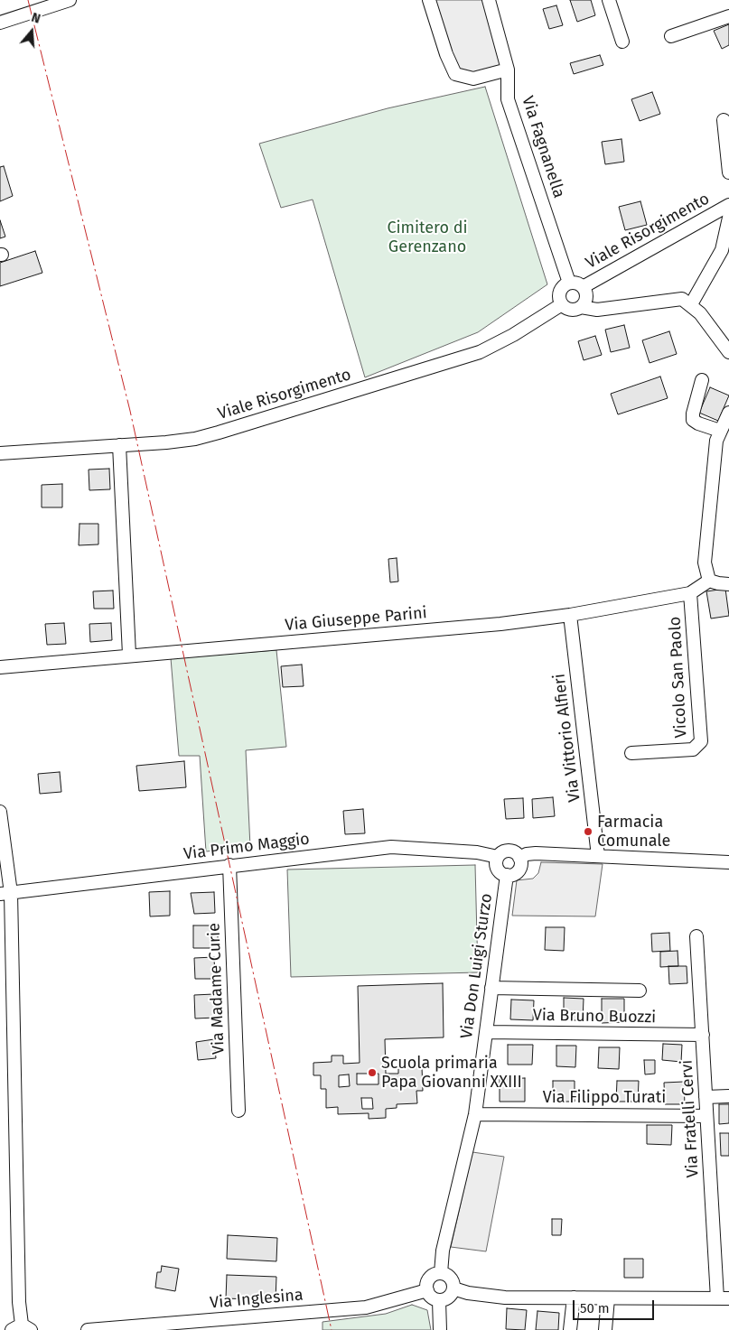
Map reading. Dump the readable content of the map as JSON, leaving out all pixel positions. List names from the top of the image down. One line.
{"streets":{"street":["Via Fagnanella","Viale Risorgimento","Via Giuseppe Parini","Vicolo San Paolo","Via Vittorio Alfieri","Via Primo Maggio","Via Don Luigi Sturzo","Via Madame Curie","Via Bruno Buozzi","Via Filippo Turati","Via Fratelli Cervi","Via Inglesina"]},"crossings":[["Via Fagnanella","Viale Risorgimento"],["Via Giuseppe Parini","Vicolo San Paolo"],["Via Giuseppe Parini","Via Vittorio Alfieri"],["Via Primo Maggio","Via Don Luigi Sturzo"],["Via Primo Maggio","Via Madame Curie"],["Via Don Luigi Sturzo","Via Bruno Buozzi"],["Via Don Luigi Sturzo","Via Filippo Turati"],["Via Don Luigi Sturzo","Via Inglesina"],["Via Bruno Buozzi","Via Fratelli Cervi"],["Via Filippo Turati","Via Fratelli Cervi"]],"parks":["Cimitero di Gerenzano"],"places":["Farmacia Comunale","Scuola primaria Papa Giovanni XXIII"],"scale_bar":"50 m","north":"top"}
